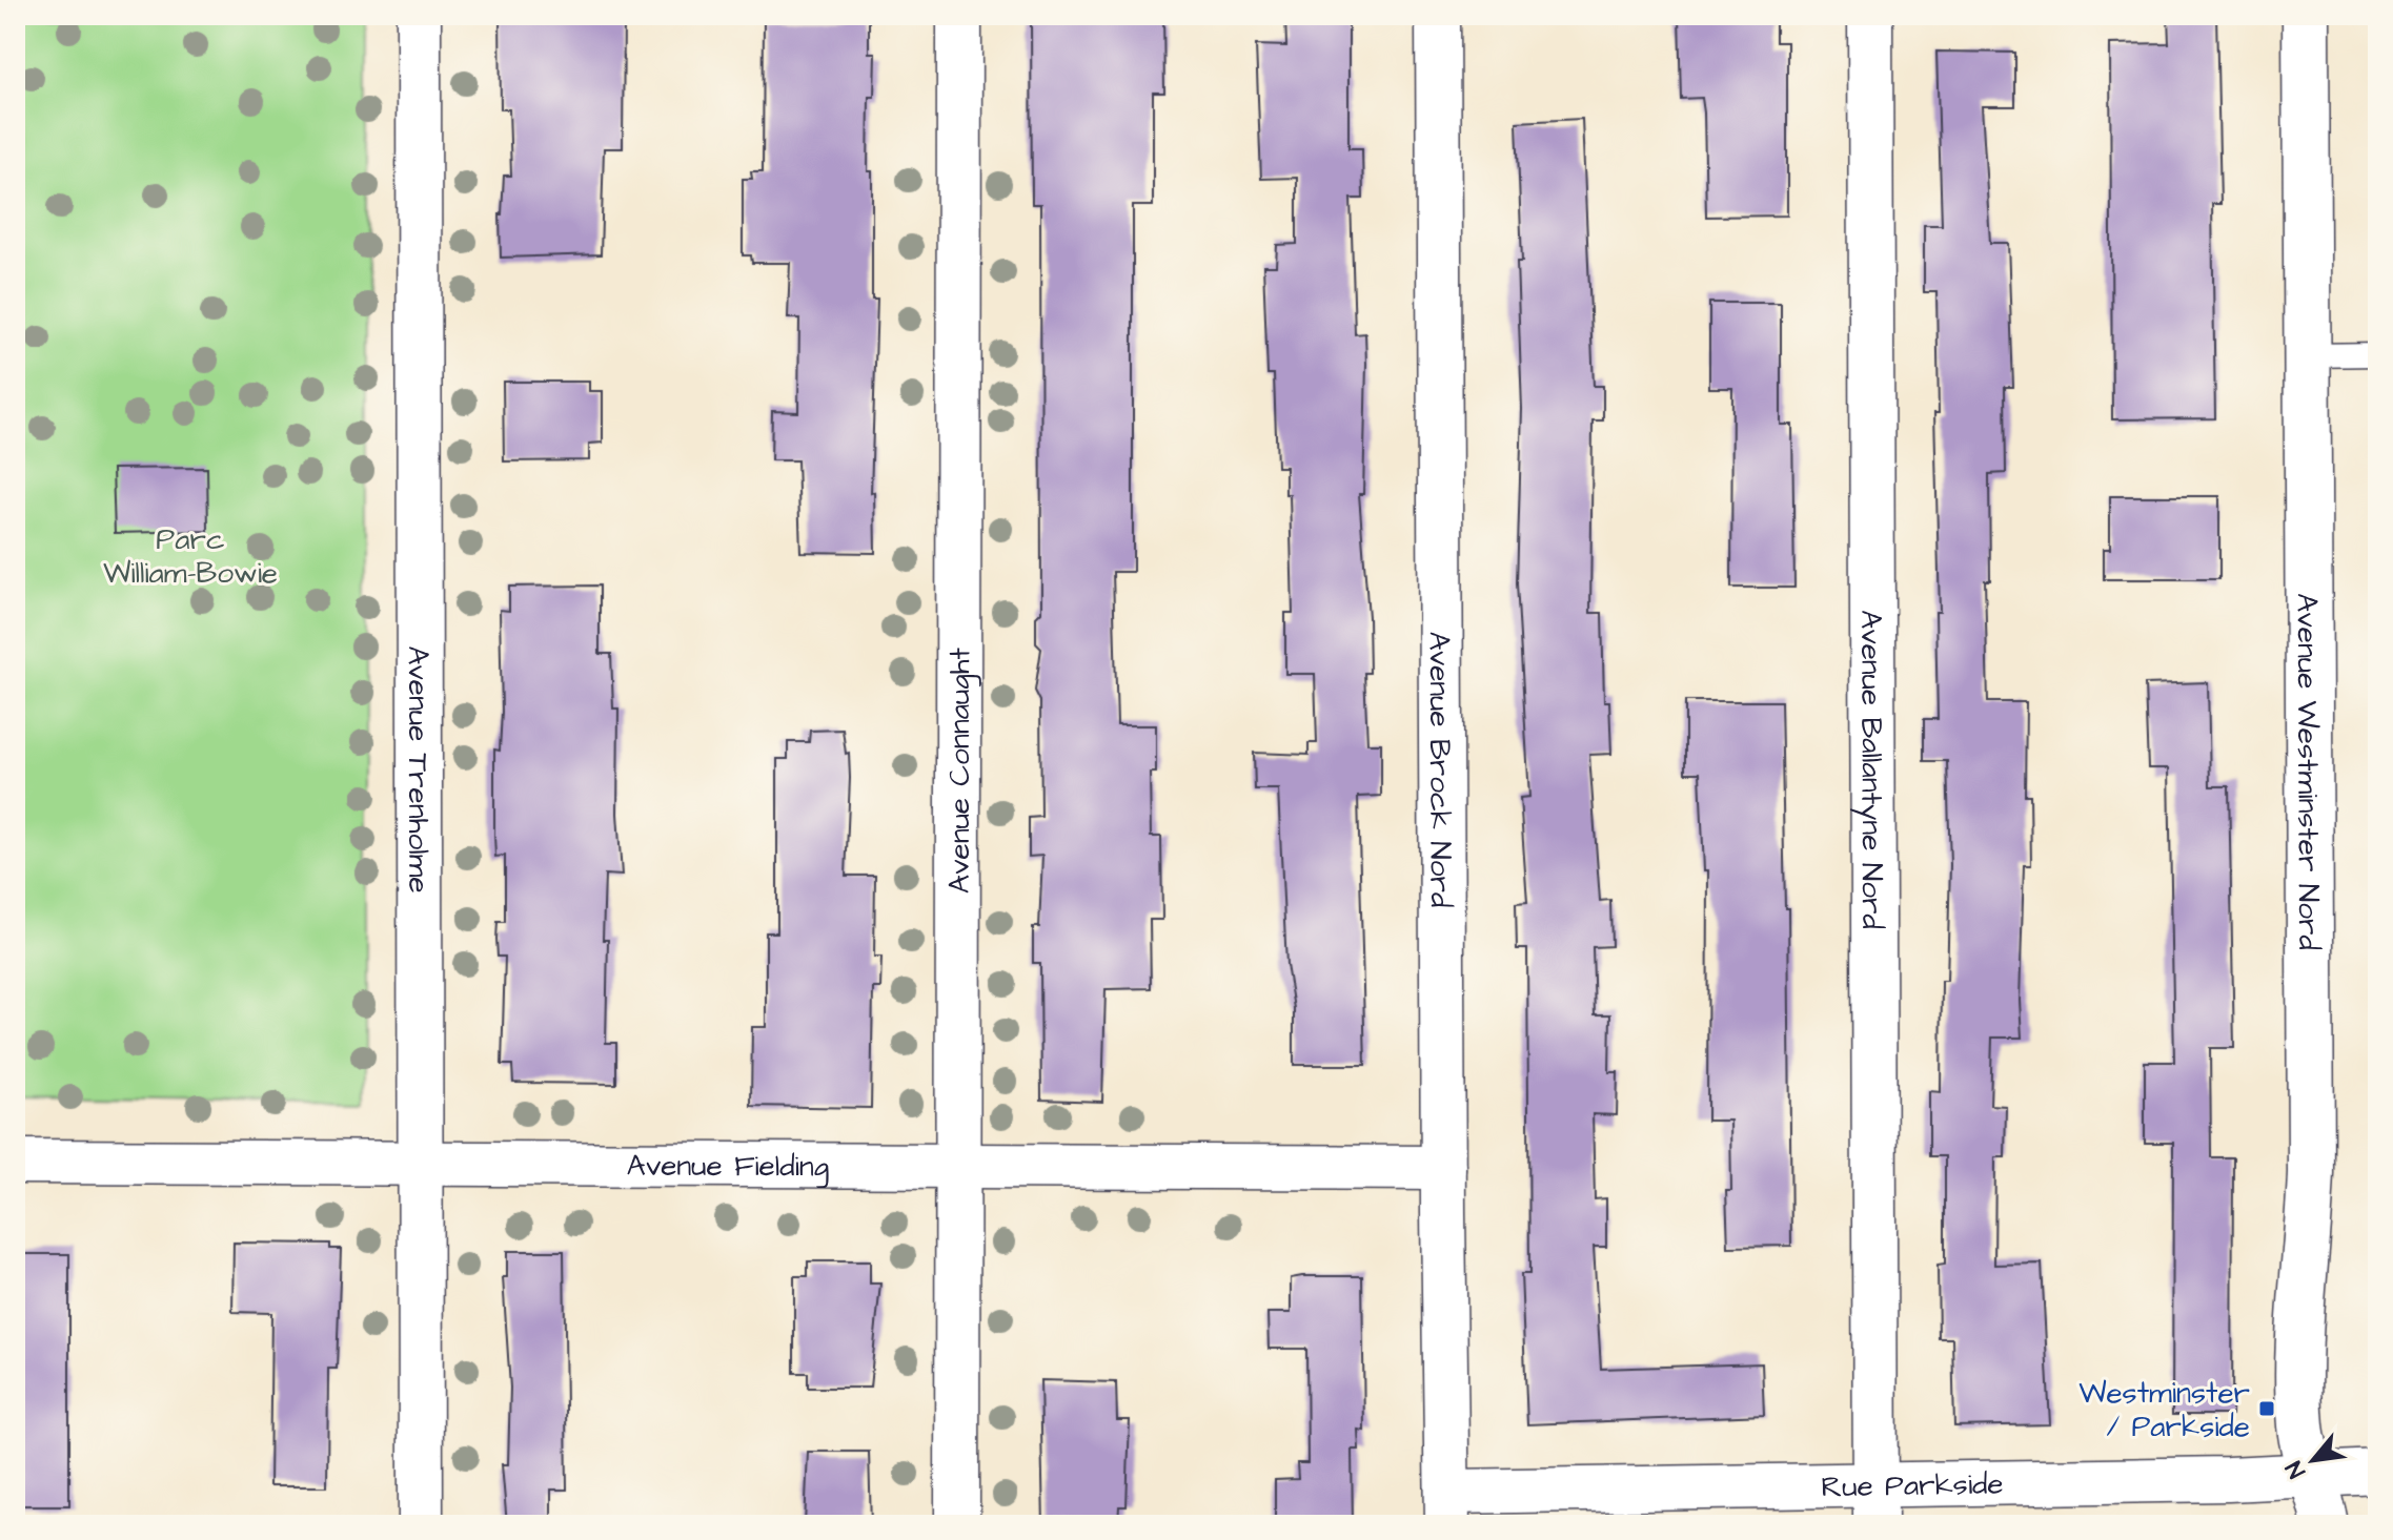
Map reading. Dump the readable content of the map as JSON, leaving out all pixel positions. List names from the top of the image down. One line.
{"streets":{"street":["Avenue Trenholme","Avenue Connaught","Avenue Brock Nord","Avenue Ballantyne Nord","Avenue Westminster Nord","Avenue Fielding","Rue Parkside"]},"crossings":[["Avenue Trenholme","Avenue Fielding"],["Avenue Connaught","Avenue Fielding"],["Avenue Brock Nord","Avenue Fielding"],["Avenue Brock Nord","Rue Parkside"],["Avenue Ballantyne Nord","Rue Parkside"],["Avenue Westminster Nord","Rue Parkside"]],"parks":["Parc William-Bowie"],"places":{"transit":["Westminster / Parkside"]},"north":"bottom left"}
